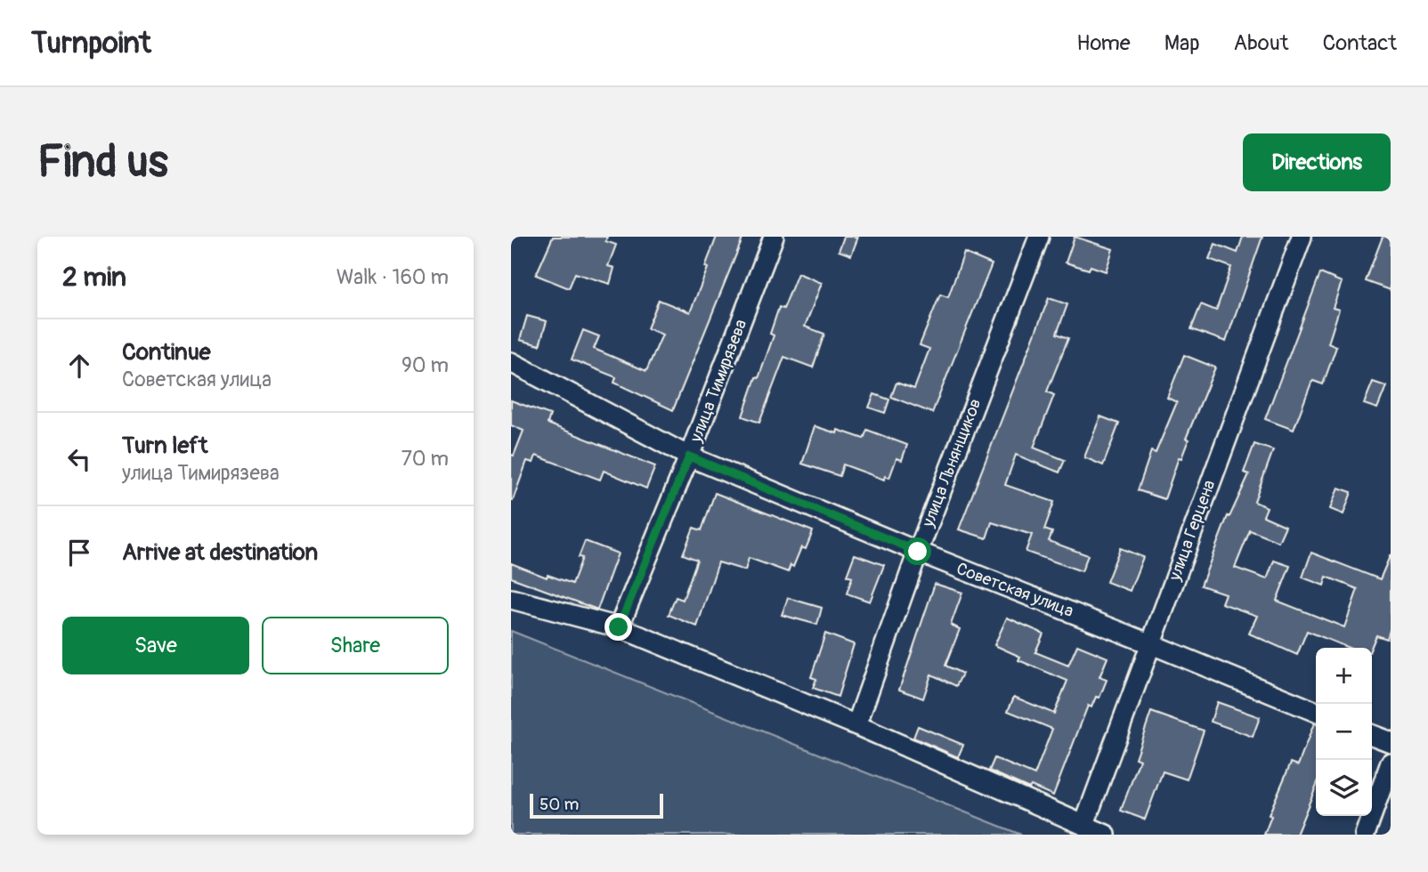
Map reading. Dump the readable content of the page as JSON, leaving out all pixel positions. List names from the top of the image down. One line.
{"streets":{"street":["улица Тимирязева","улица Льнянщиков","улица Герцена","Советская улица"]},"crossings":[["улица Тимирязева","Советская улица"],["улица Льнянщиков","Советская улица"],["улица Герцена","Советская улица"]],"scale_bar":"50 m","page":{"header":"Turnpoint","nav":["Home","Map","About","Contact"],"buttons":["Directions",["Save","Share"]],"title":"Find us","heading":["2 min","Walk · 160 m"],"list":[["Continue","Советская улица","90 m"],["Turn left","улица Тимирязева","70 m"],"Arrive at destination"],"map_buttons":["+","−"],"scale":"50 m"}}
